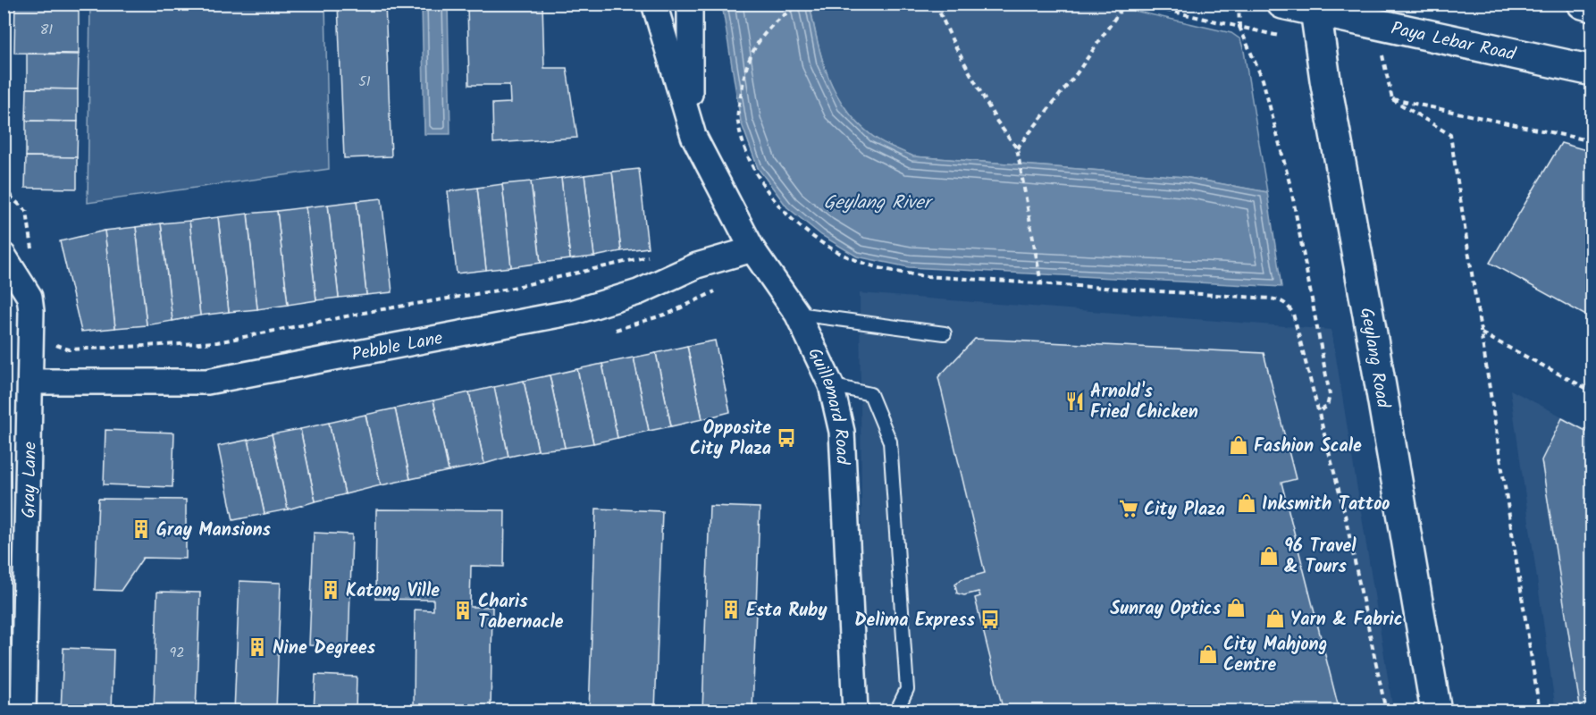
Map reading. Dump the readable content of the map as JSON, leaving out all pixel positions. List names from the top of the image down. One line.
{"streets":{"main road":["Paya Lebar Road","Geylang Road"],"street":["Pebble Lane","Guillemard Road","Gray Lane"]},"crossings":[["Paya Lebar Road","Geylang Road"],["Pebble Lane","Guillemard Road"],["Pebble Lane","Gray Lane"]],"water":["Geylang River"],"places":{"restaurant":["Arnold's Fried Chicken"],"bus stop":["Opposite City Plaza","Delima Express"],"shop":["Fashion Scale","Inksmith Tattoo","96 Travel & Tours","Sunray Optics","Yarn & Fabric","City Mahjong Centre"],"supermarket":["City Plaza"],"building":["Gray Mansions","Katong Ville","Esta Ruby","Charis Tabernacle","Nine Degrees"]},"house_numbers":["81","51","92"]}
